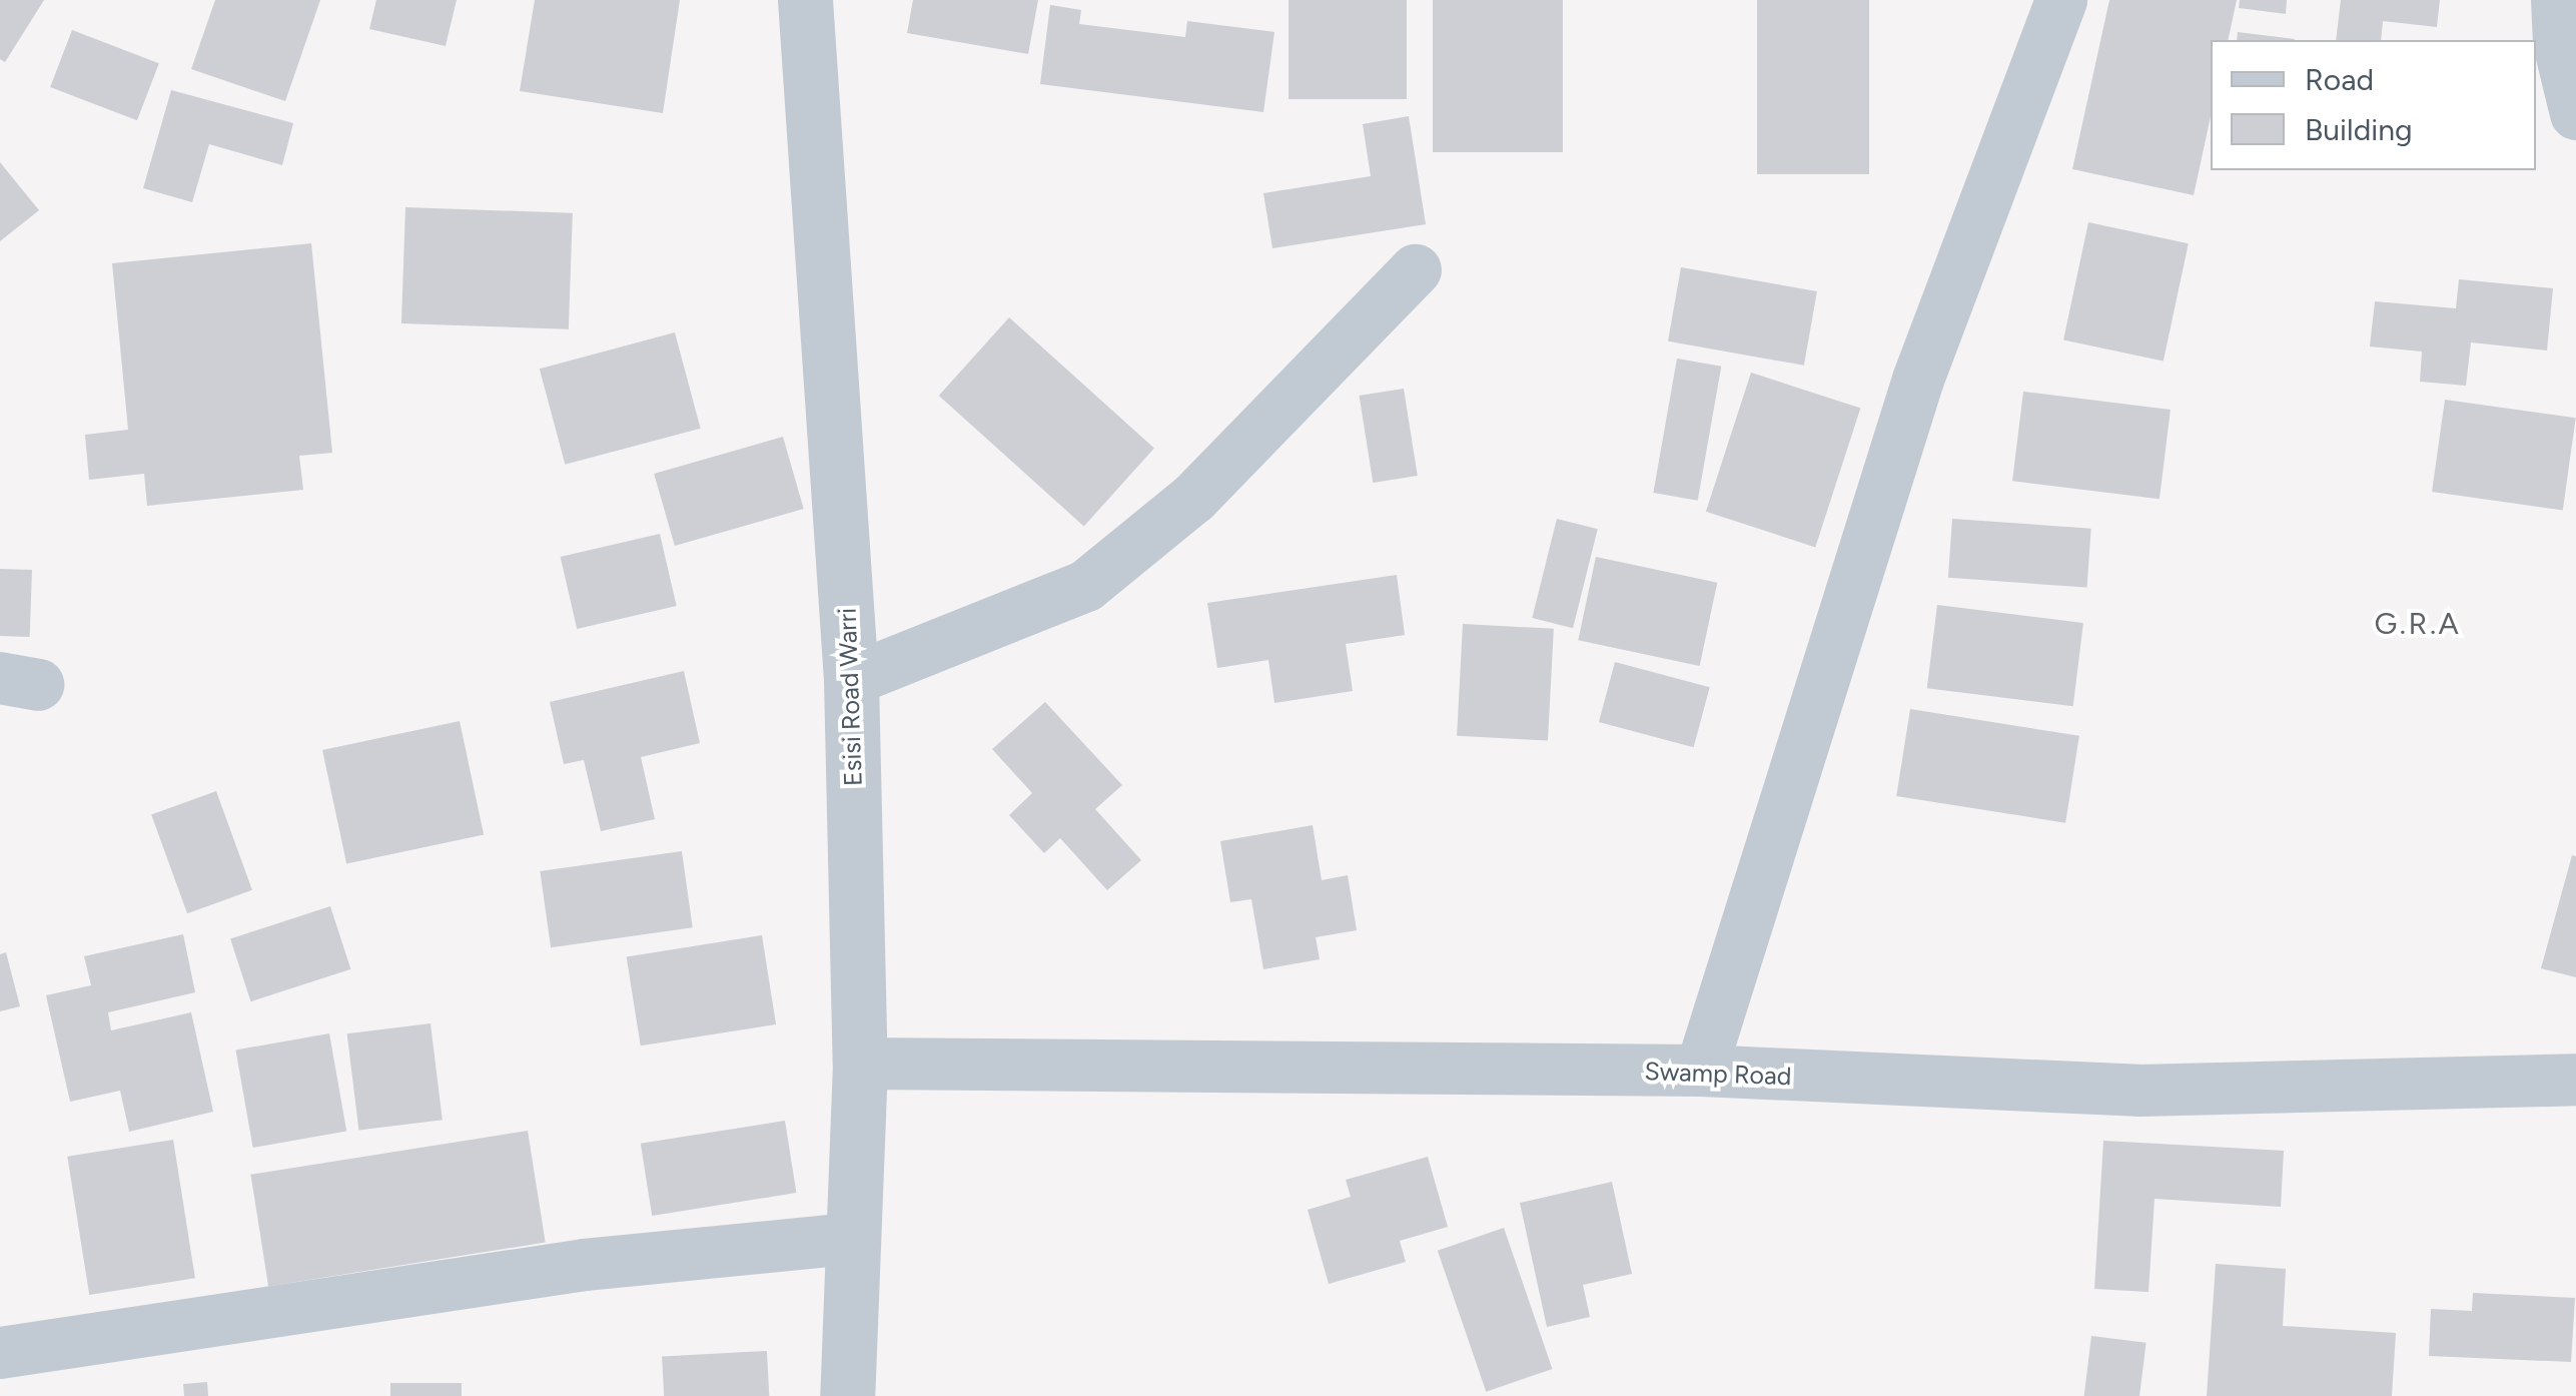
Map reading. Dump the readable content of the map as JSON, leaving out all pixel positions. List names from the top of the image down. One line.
{"streets":{"street":["Esisi Road Warri","Swamp Road"]},"crossings":[["Esisi Road Warri","Swamp Road"]],"districts":["G.R.A"],"legend":["Road","Building"]}
